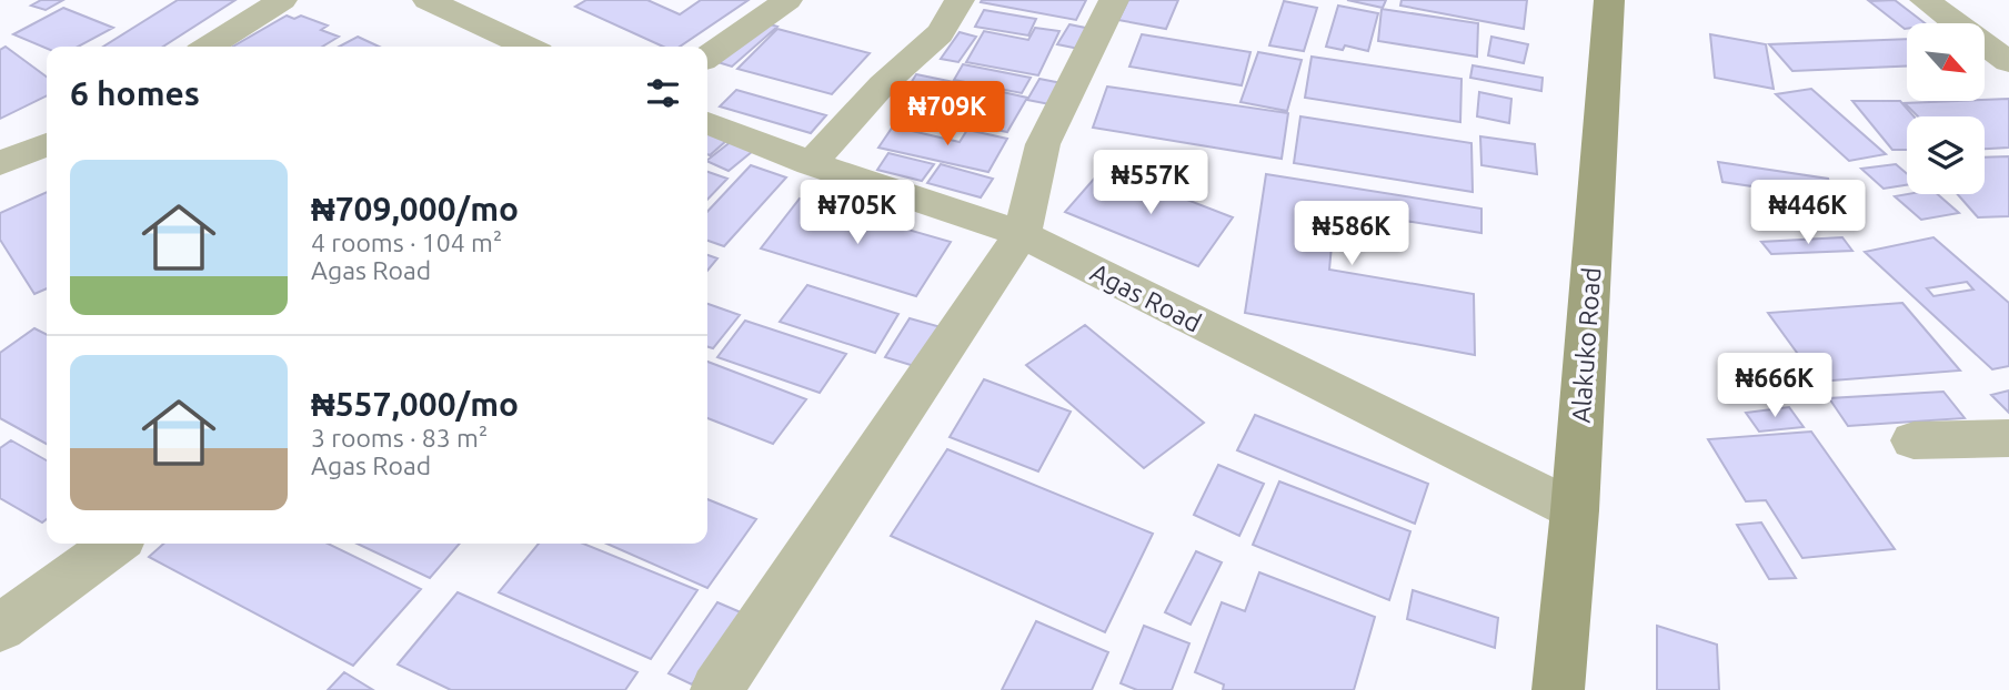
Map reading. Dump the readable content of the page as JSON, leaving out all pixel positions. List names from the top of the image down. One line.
{"streets":{"main road":["Alakuko Road"],"street":["Agas Road"]},"crossings":[["Agas Road","Alakuko Road"]],"north":"bottom right","page":{"heading":"6 homes","price":["₦709K","₦557K","₦705K","₦446K","₦586K","₦666K"],"list":[{"name":"₦709,000/mo","note":"4 rooms · 104 m² · Agas Road"},{"name":"₦557,000/mo","note":"3 rooms · 83 m² · Agas Road"}]}}
